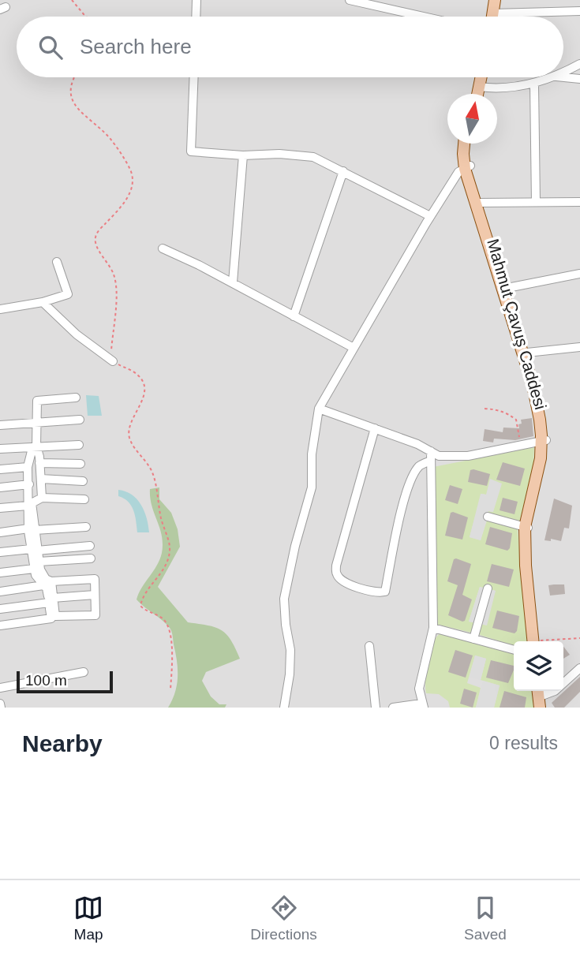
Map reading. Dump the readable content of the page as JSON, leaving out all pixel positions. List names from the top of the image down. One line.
{"streets":{"main road":["Mahmut Çavuş Caddesi"]},"scale_bar":"100 m","north":"top","page":{"search":"Search here","scale":"100 m","heading":["Nearby","0 results"],"nav":["Map","Directions","Saved"]}}
